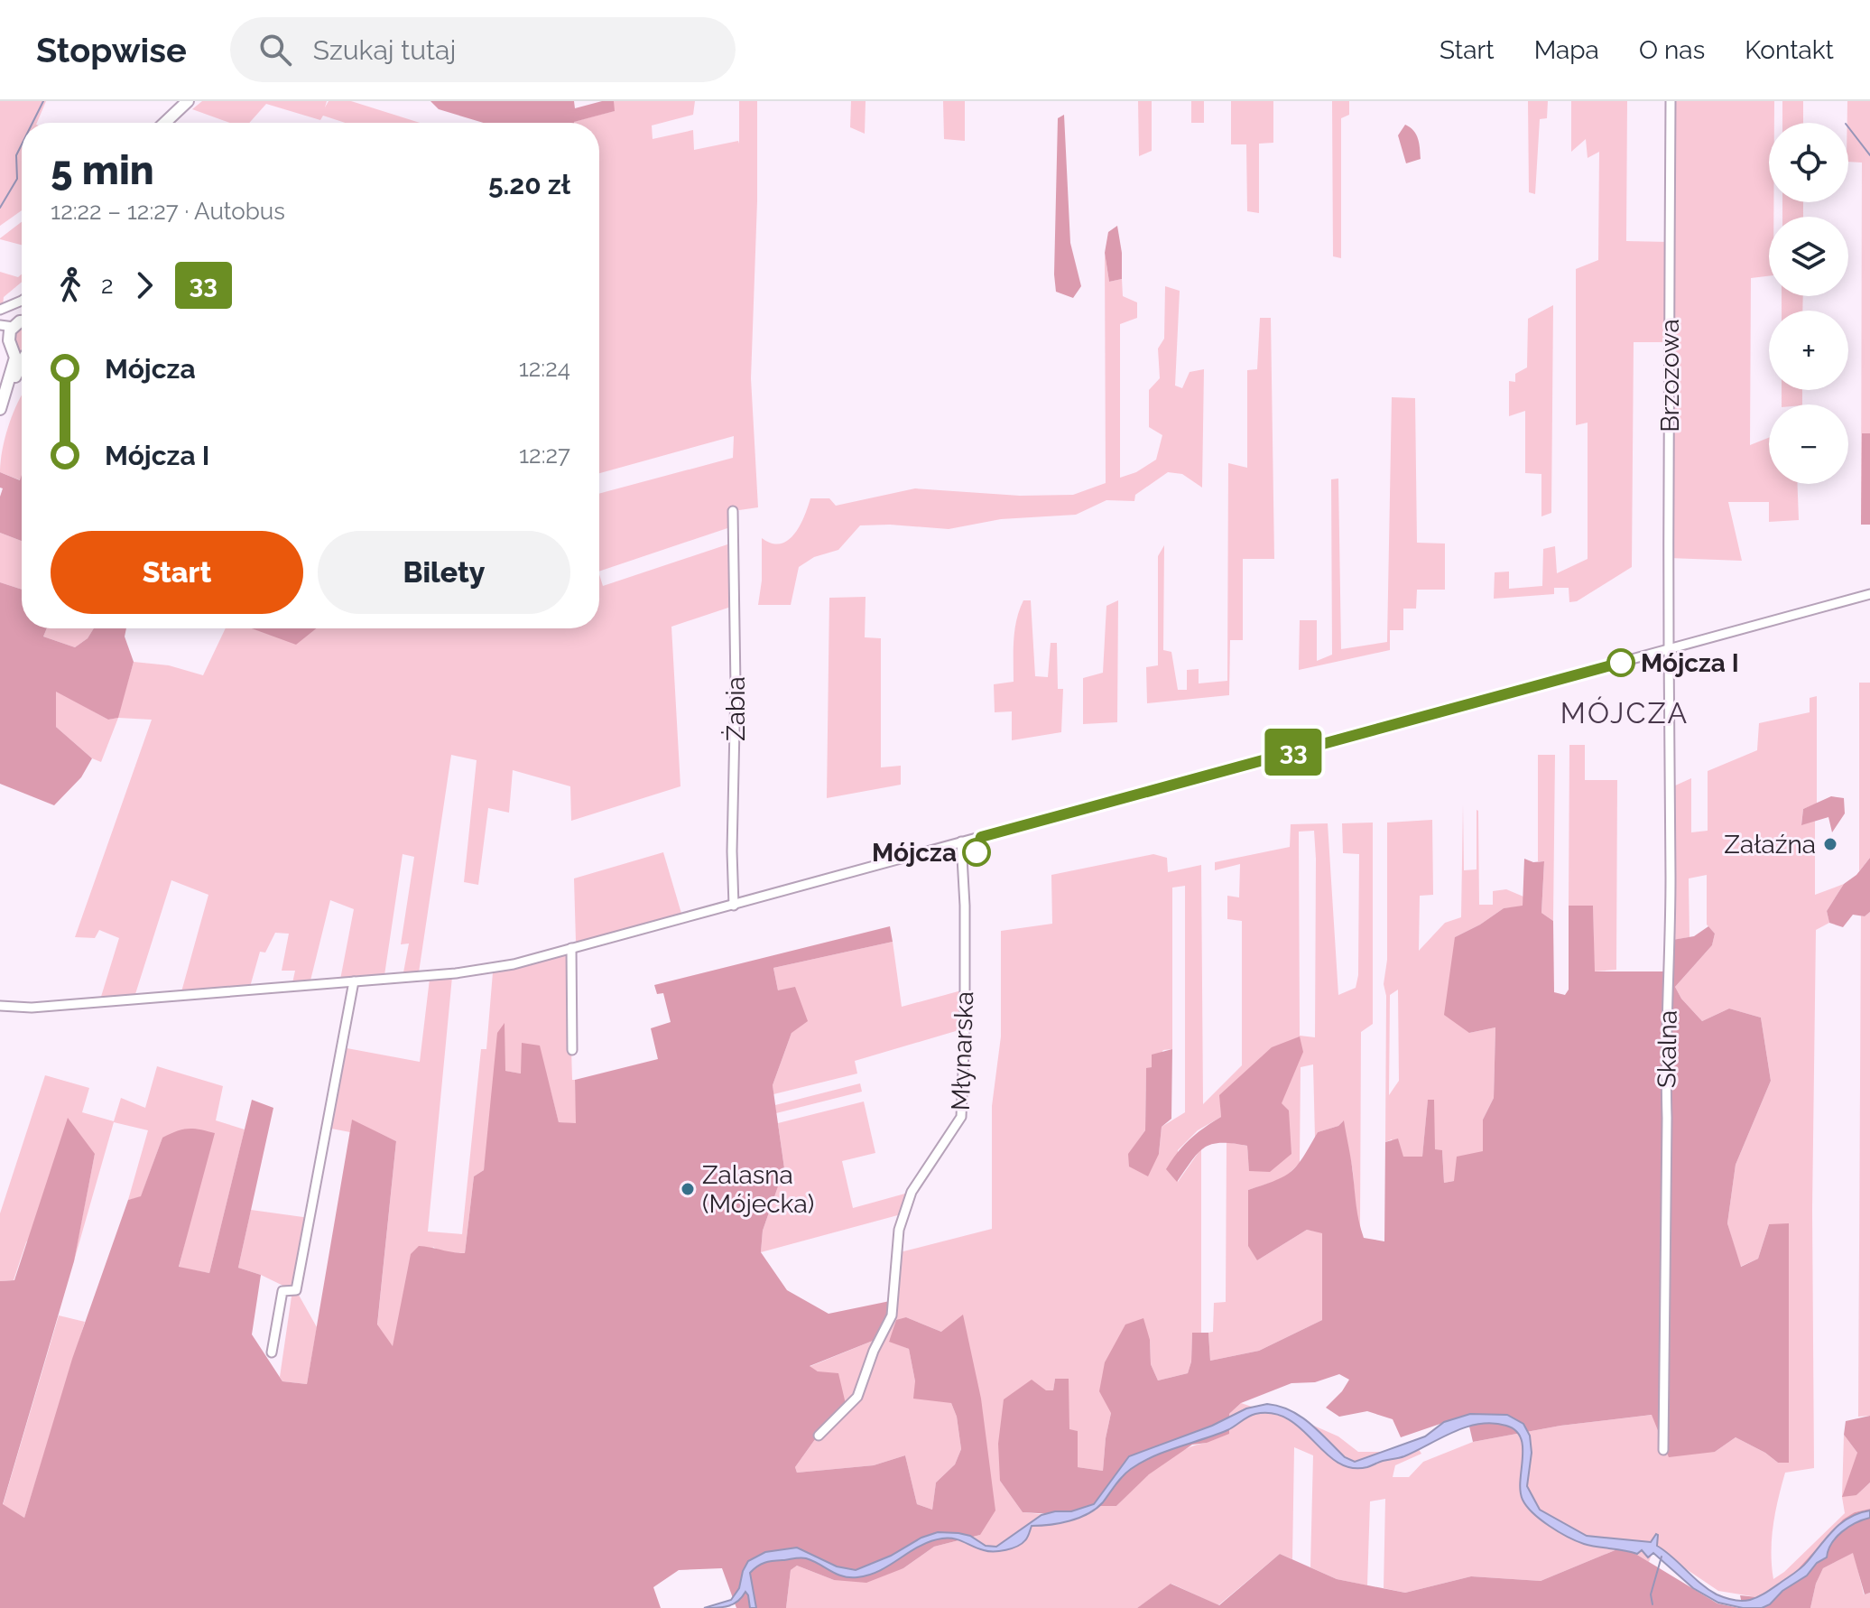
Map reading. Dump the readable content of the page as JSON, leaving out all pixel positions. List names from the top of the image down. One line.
{"streets":{"street":["Brzozowa","Żabia","Skalna","Młynarska"]},"crossings":[["Brzozowa","Skalna"]],"districts":["MÓJCZA"],"places":["Mójcza I","Załaźna","Mójcza","Zalasna (Mójecka)"],"lines":["bus line 33"],"page":{"header":"Stopwise","search":"Szukaj tutaj","nav":["Start","Mapa","O nas","Kontakt"],"on_map":"33","map_buttons":["+","−"],"heading":["5 min","12:22 – 12:27 · Autobus","5.20 zł"],"legs":["2","33"],"list":[{"name":"Mójcza","value":"12:24"},{"name":"Mójcza I","value":"12:27"}],"buttons":["Start","Bilety"]}}
